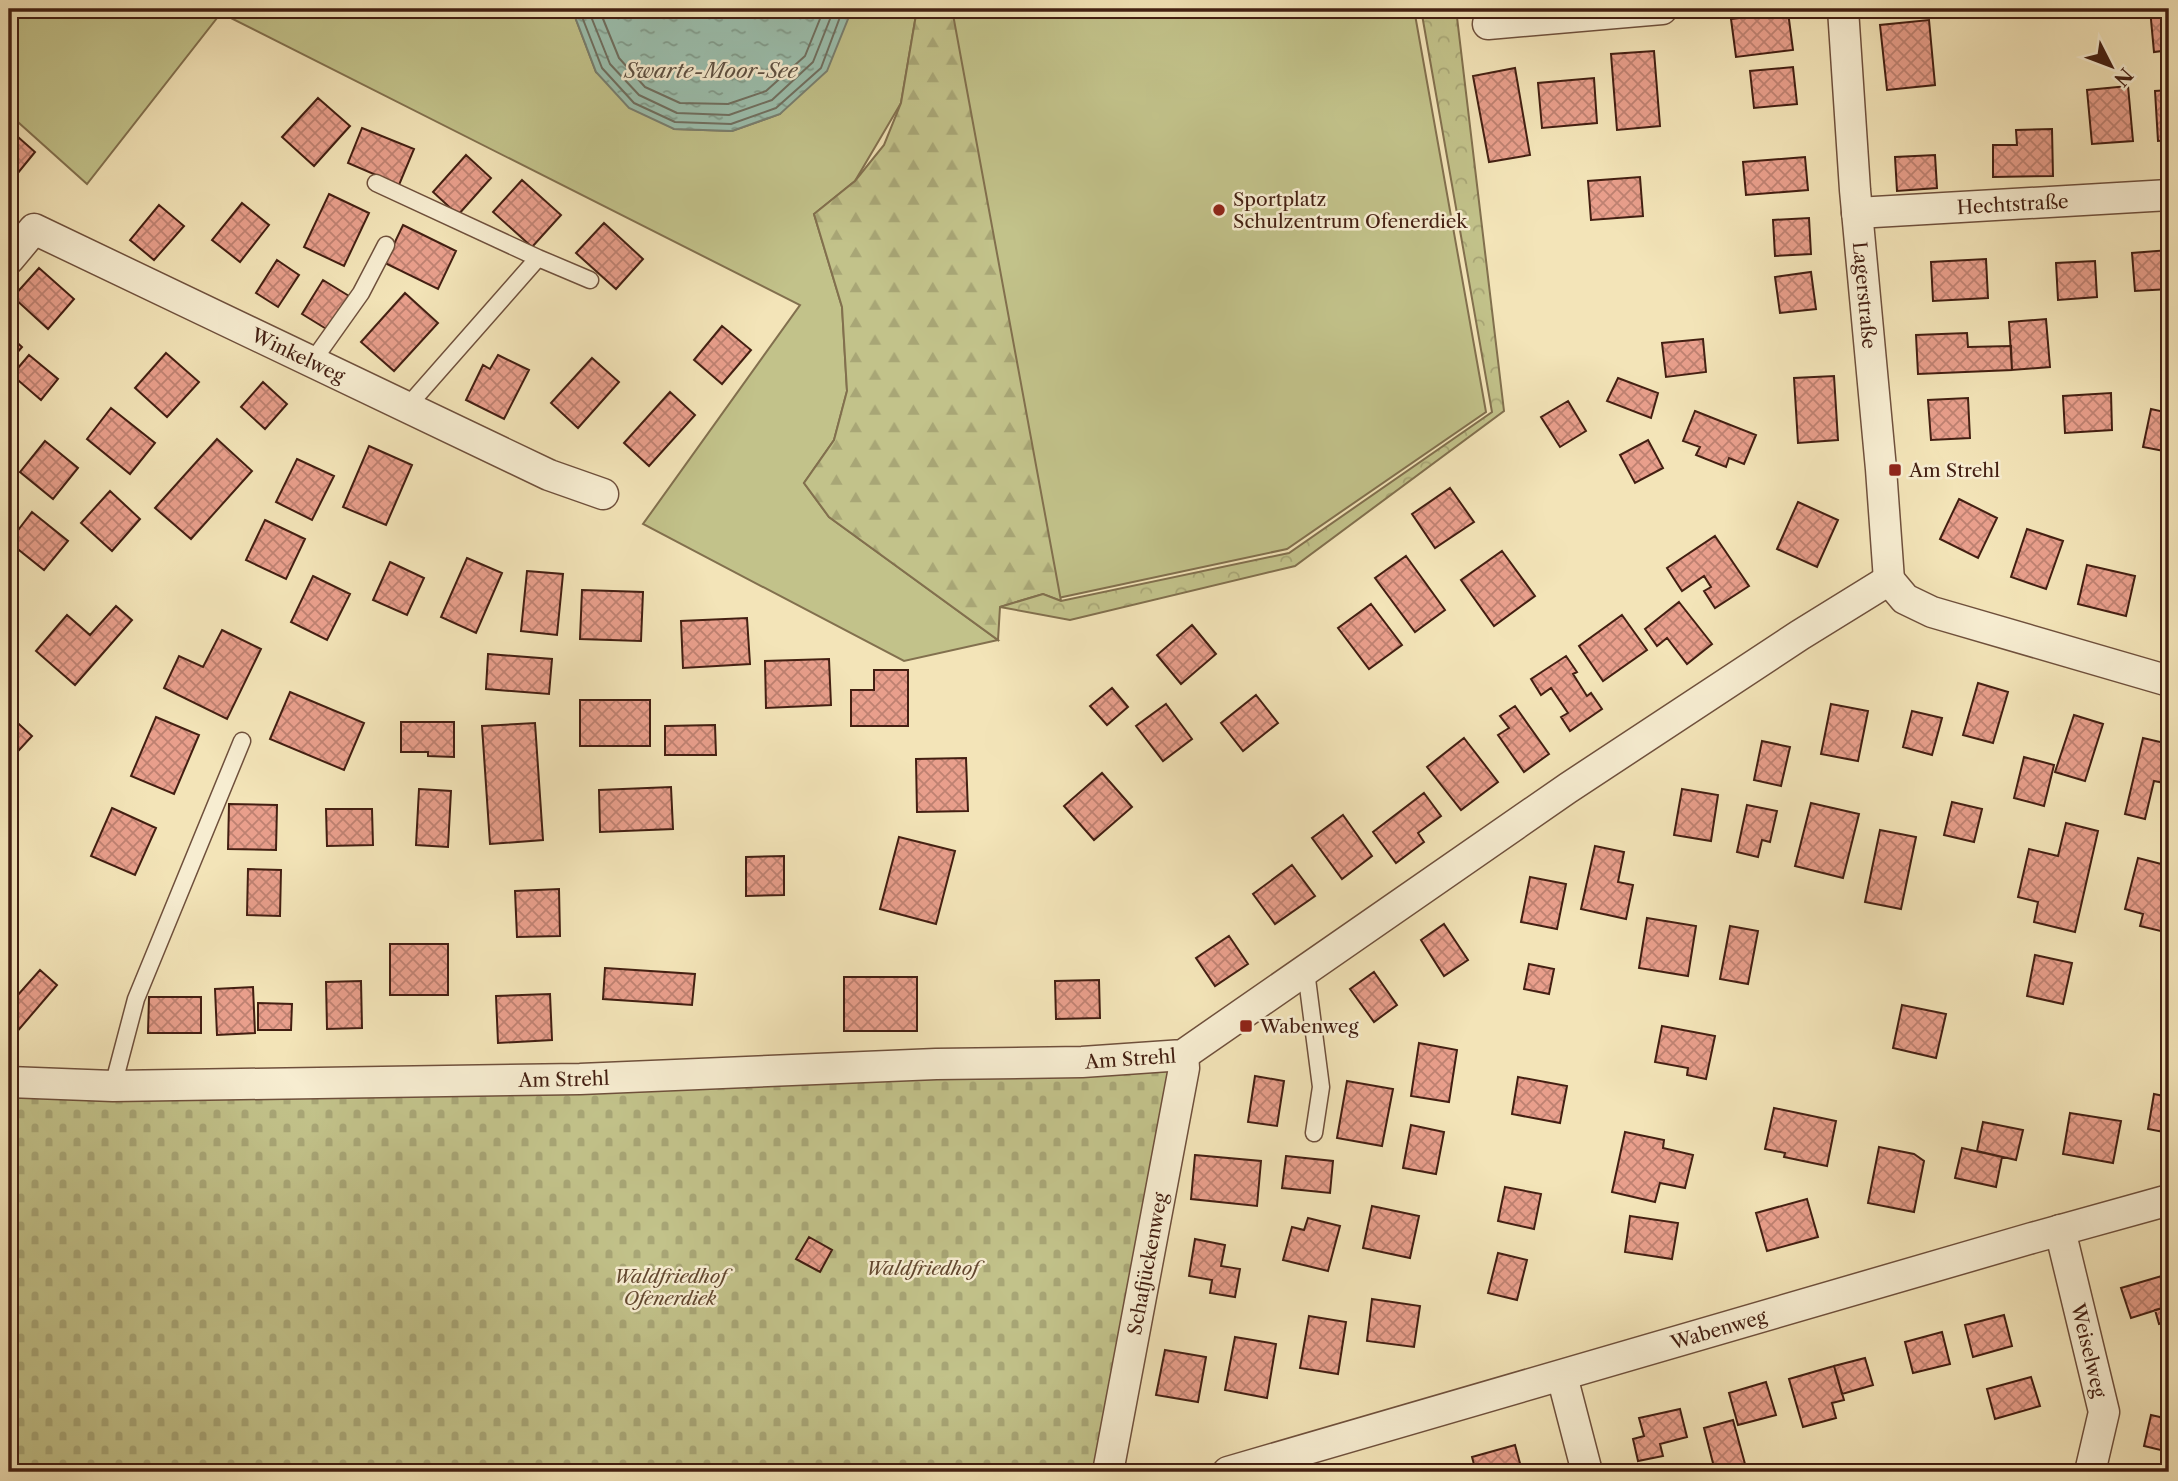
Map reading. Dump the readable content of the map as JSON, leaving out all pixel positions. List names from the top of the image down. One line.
{"streets":{"street":["Hechtstraße","Lagerstraße","Winkelweg","Am Strehl","Schafjückenweg","Wabenweg","Weiselweg"]},"crossings":[["Hechtstraße","Lagerstraße"],["Lagerstraße","Am Strehl"],["Am Strehl","Schafjückenweg"],["Wabenweg","Weiselweg"]],"water":["Swarte-Moor-See"],"parks":["Waldfriedhof","Waldfriedhof Ofenerdiek"],"places":{"other":["Sportplatz Schulzentrum Ofenerdiek"],"transit":["Am Strehl","Wabenweg"]},"north":"bottom right"}
